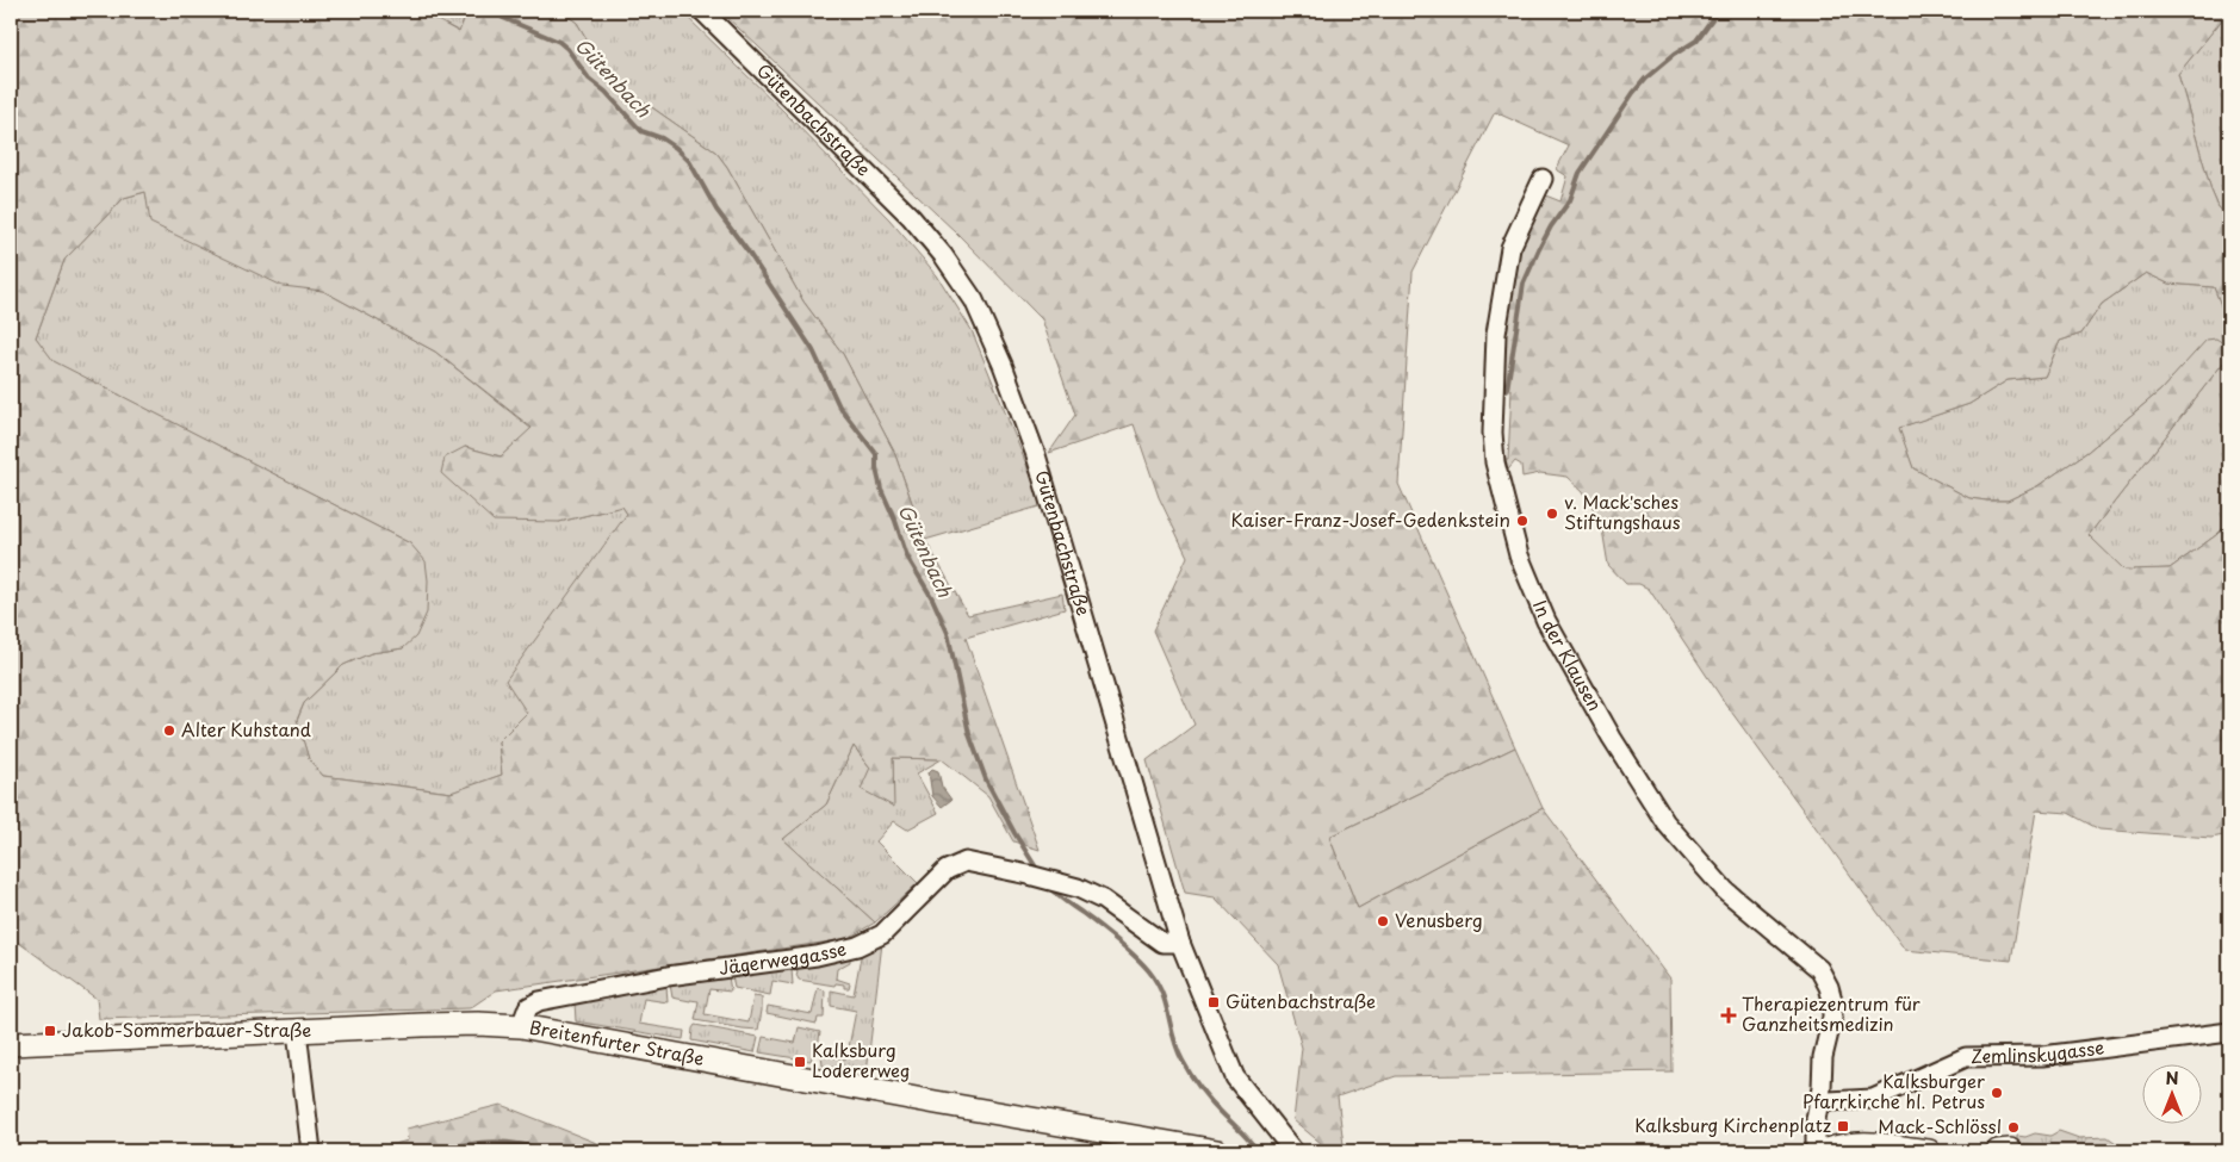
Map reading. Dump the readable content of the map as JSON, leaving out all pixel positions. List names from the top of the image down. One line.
{"streets":{"main road":["Breitenfurter Straße"],"street":["Gütenbachstraße","In der Klausen","Jägerweggasse","Zemlinskygasse"]},"crossings":[["Gütenbachstraße","Jägerweggasse"],["In der Klausen","Zemlinskygasse"],["Jägerweggasse","Breitenfurter Straße"]],"water":["Gütenbach"],"places":{"other":["v. Mack'sches Stiftungshaus","Kaiser-Franz-Josef-Gedenkstein","Alter Kuhstand","Venusberg","Kalksburger Pfarrkirche hl. Petrus","Mack-Schlössl"],"transit":["Gütenbachstraße","Jakob-Sommerbauer-Straße","Kalksburg Lodererweg","Kalksburg Kirchenplatz"],"health":["Therapiezentrum für Ganzheitsmedizin"]},"north":"top"}
